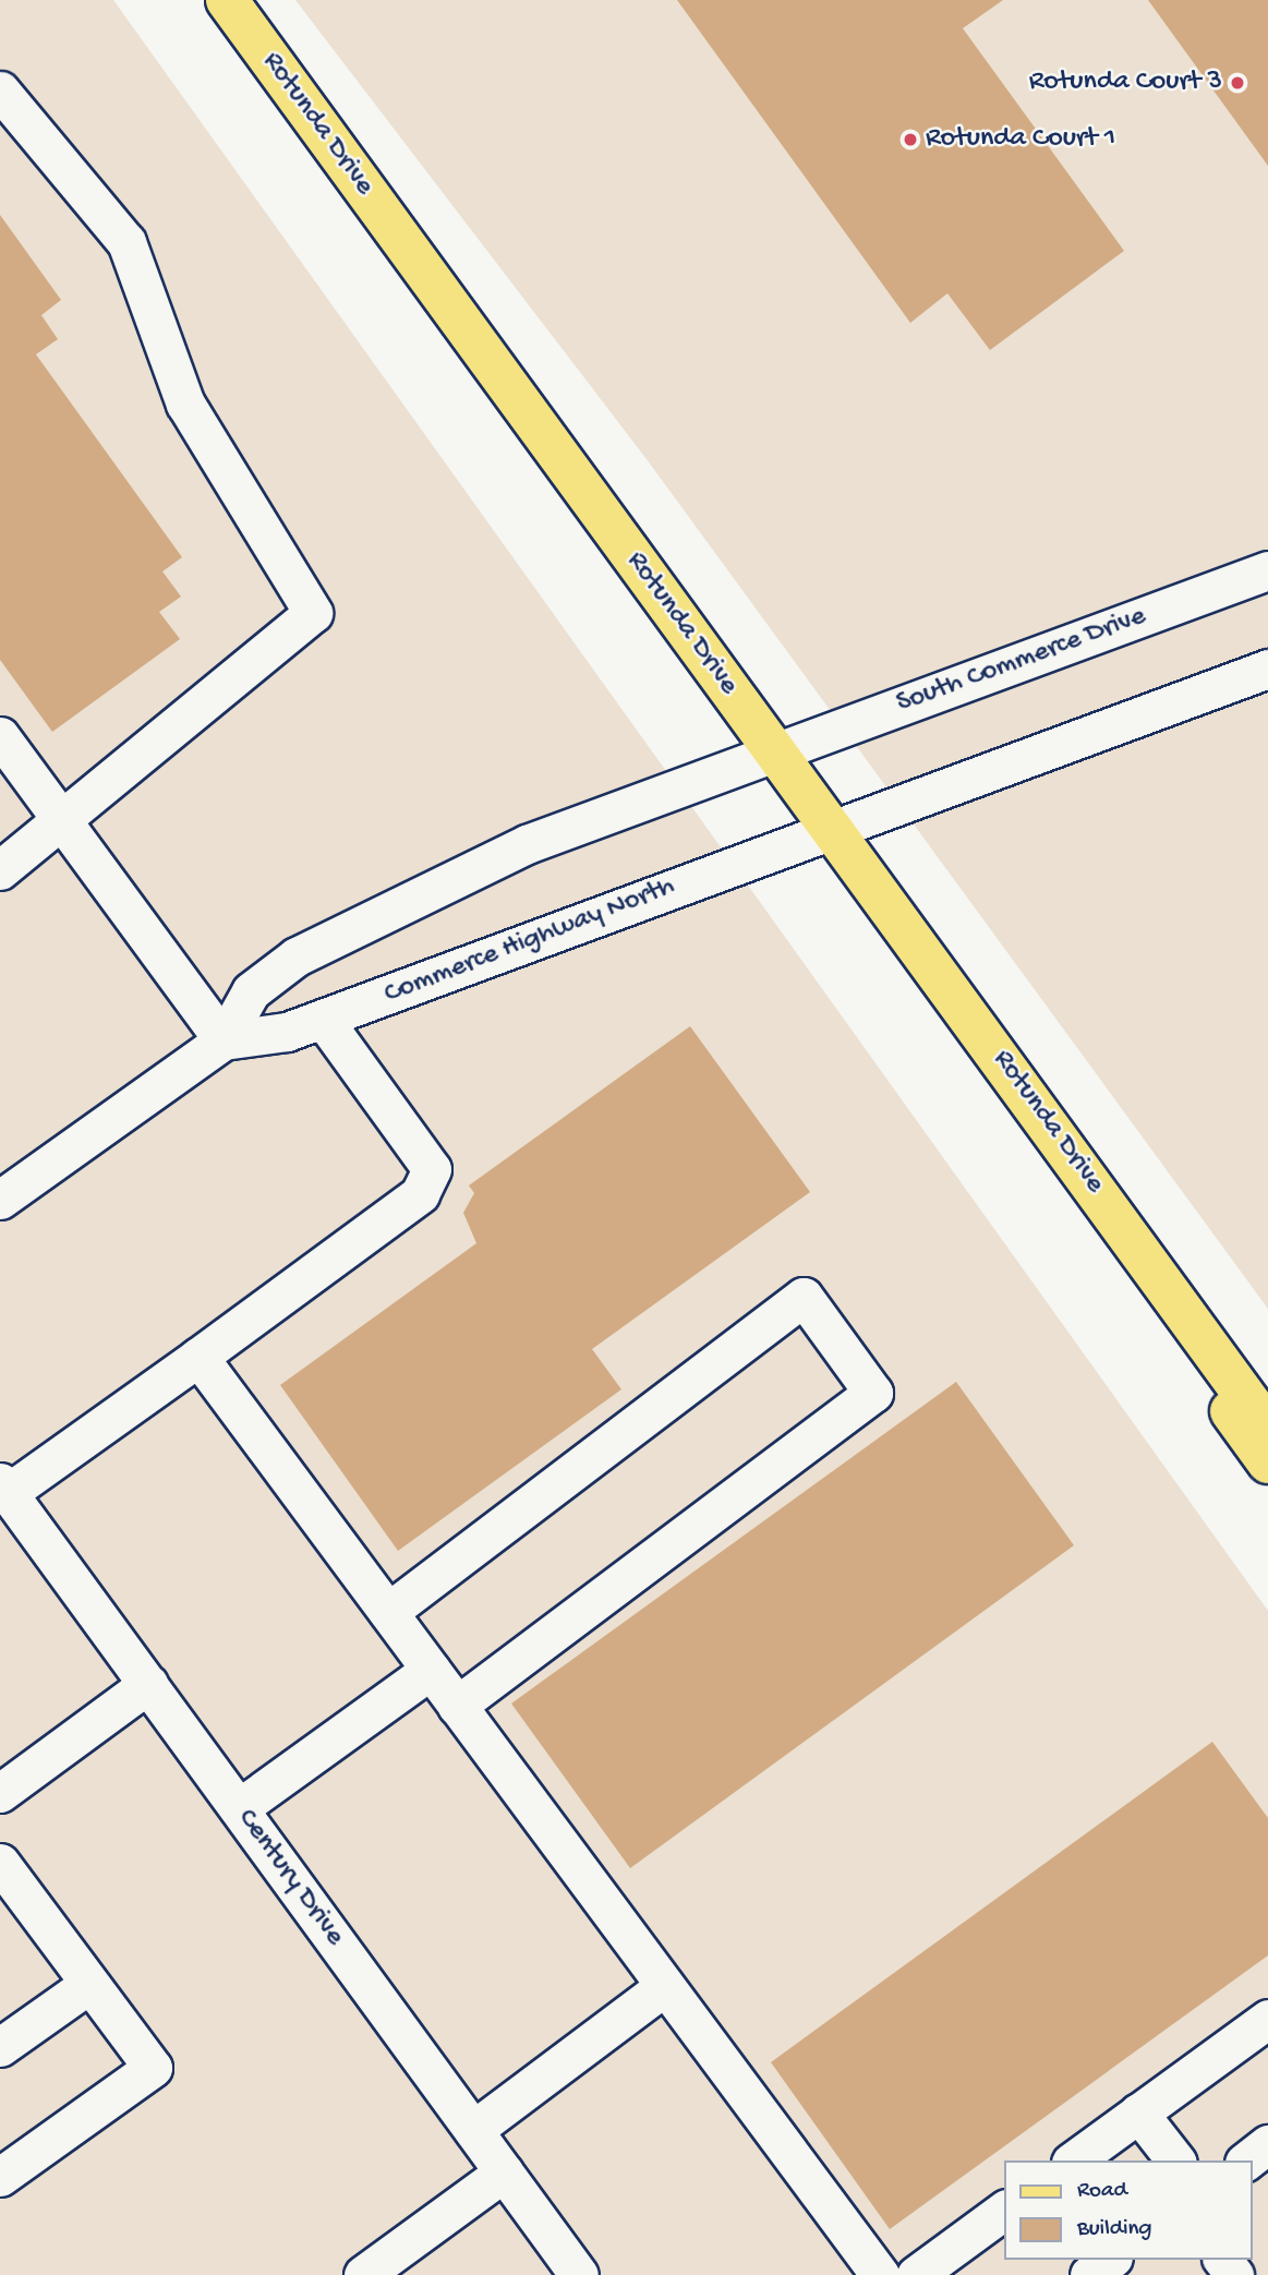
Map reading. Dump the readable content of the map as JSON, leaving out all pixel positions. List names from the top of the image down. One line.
{"streets":{"main road":["Rotunda Drive"],"street":["South Commerce Drive","Commerce Highway North","Century Drive"]},"crossings":[["Rotunda Drive","South Commerce Drive"],["Rotunda Drive","Commerce Highway North"],["South Commerce Drive","Commerce Highway North"]],"places":["Rotunda Court 3","Rotunda Court 1"],"legend":["Road","Building"]}
